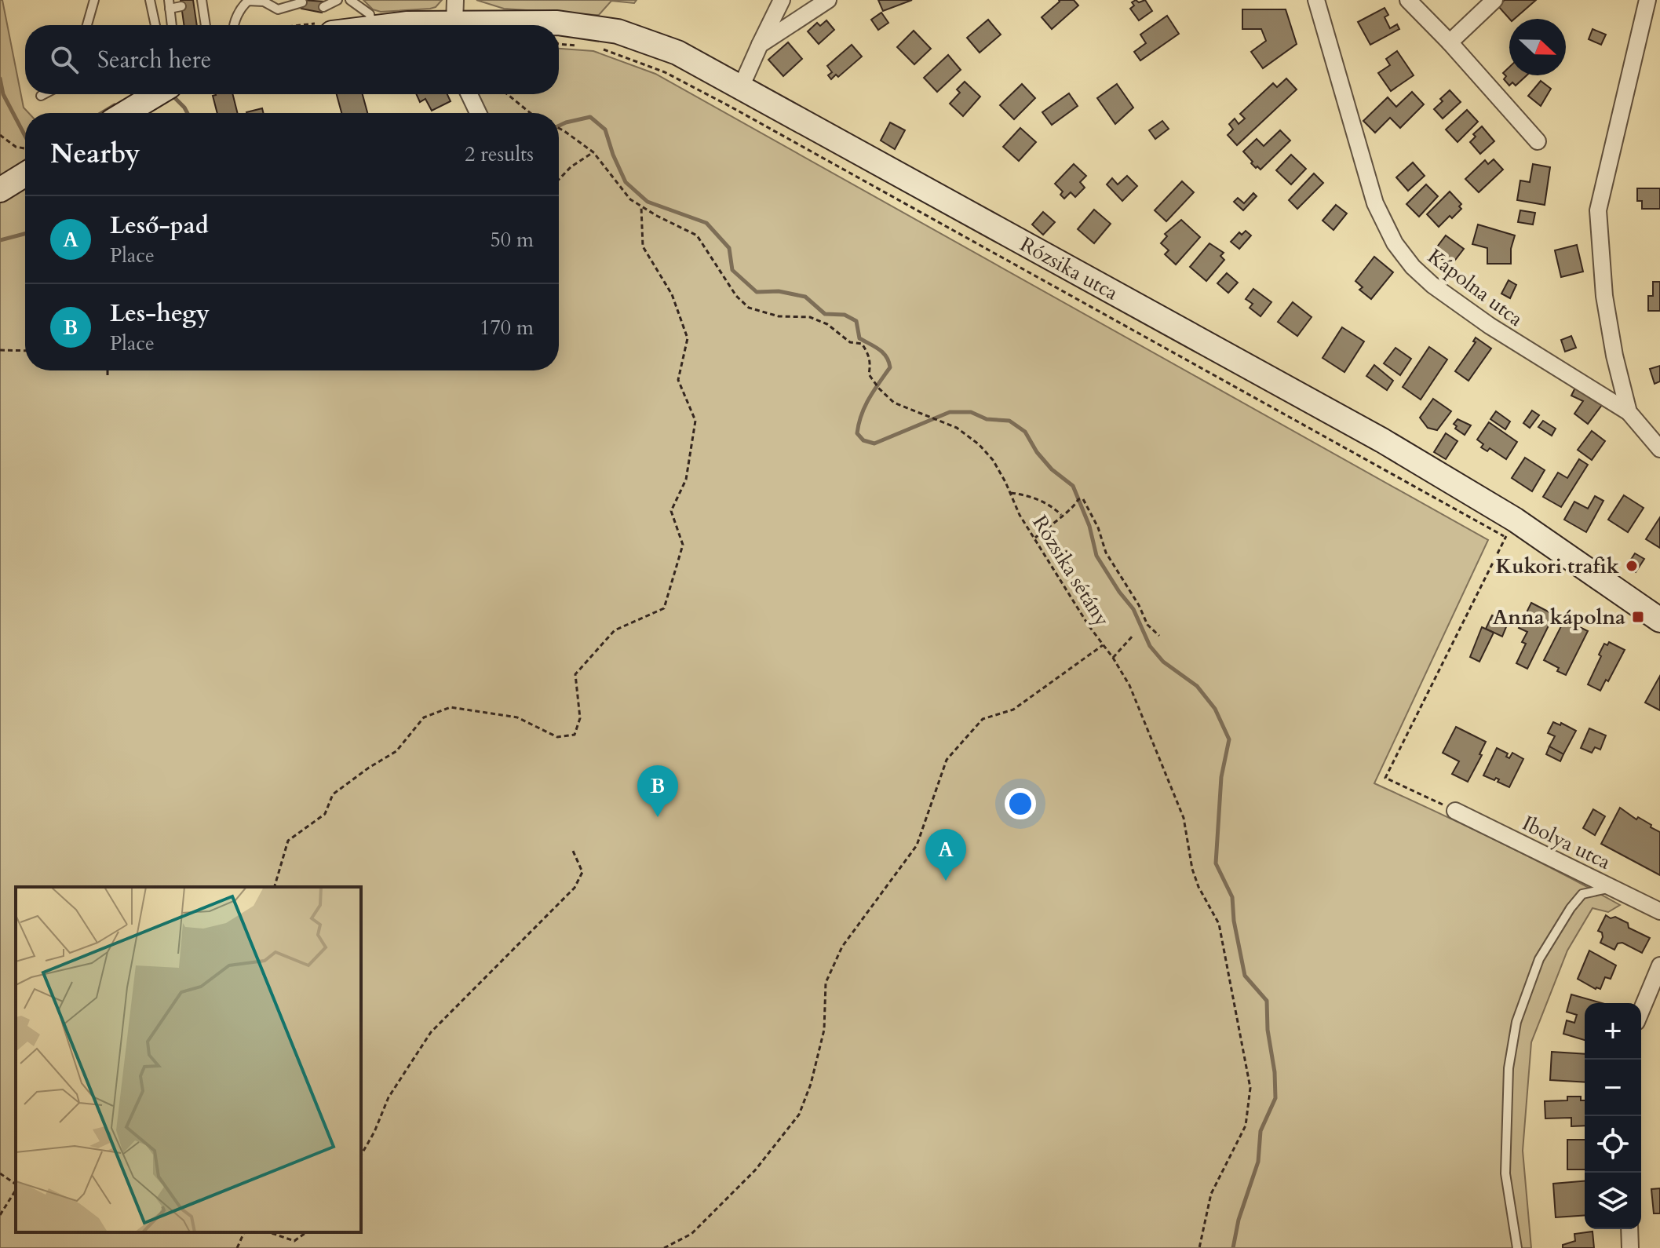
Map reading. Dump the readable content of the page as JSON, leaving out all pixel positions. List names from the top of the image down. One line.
{"streets":{"main road":["Rózsika utca"],"street":["Kápolna utca","Ibolya utca"],"path":["Rózsika sétány"]},"places":{"other":["Kukori trafik"],"transit":["Anna kápolna"]},"north":"right","page":{"search":"Search here","heading":["Nearby","2 results"],"list":[{"mark":"A","name":"Leső-pad","note":"Place","value":"50 m"},{"mark":"B","name":"Les-hegy","note":"Place","value":"170 m"}],"pins":["B","A"],"map_buttons":["+","−"]}}
